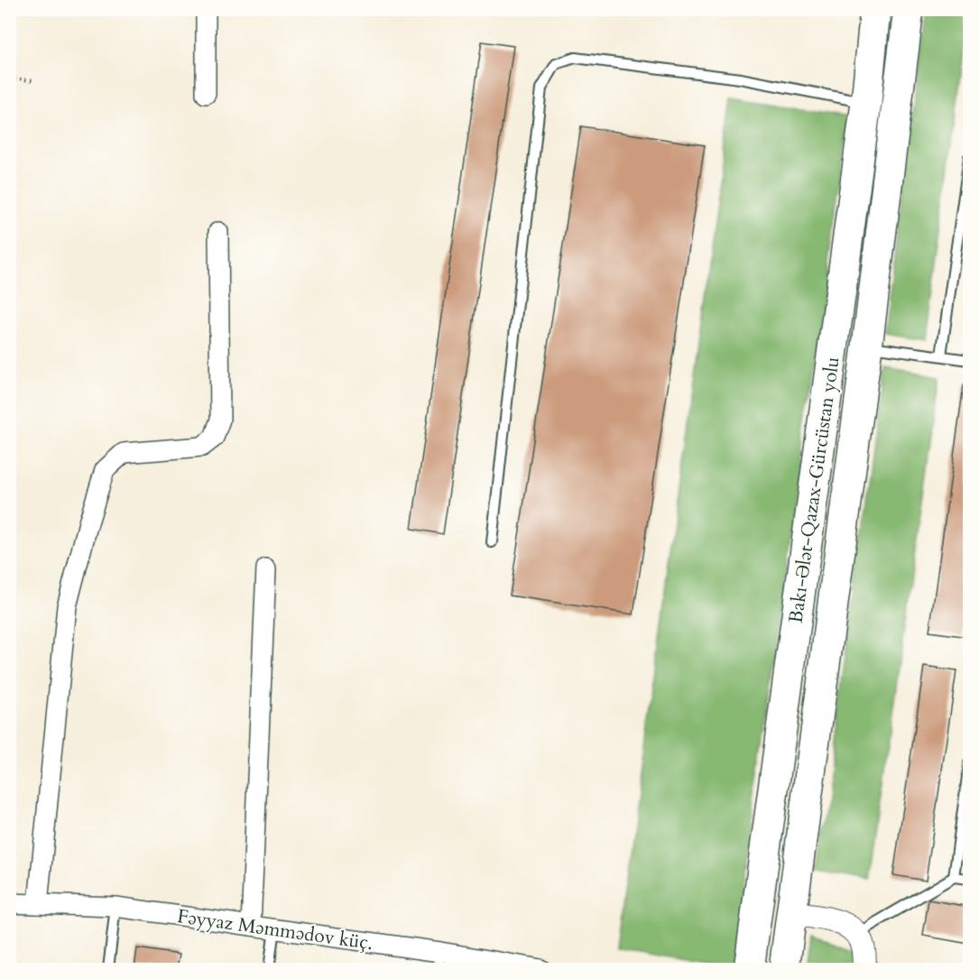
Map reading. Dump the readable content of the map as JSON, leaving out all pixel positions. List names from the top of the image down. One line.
{"streets":{"highway":["Bakı-Ələt-Qazax-Gürcüstan yolu"],"street":["Fəyyaz Məmmədov küç."]}}
